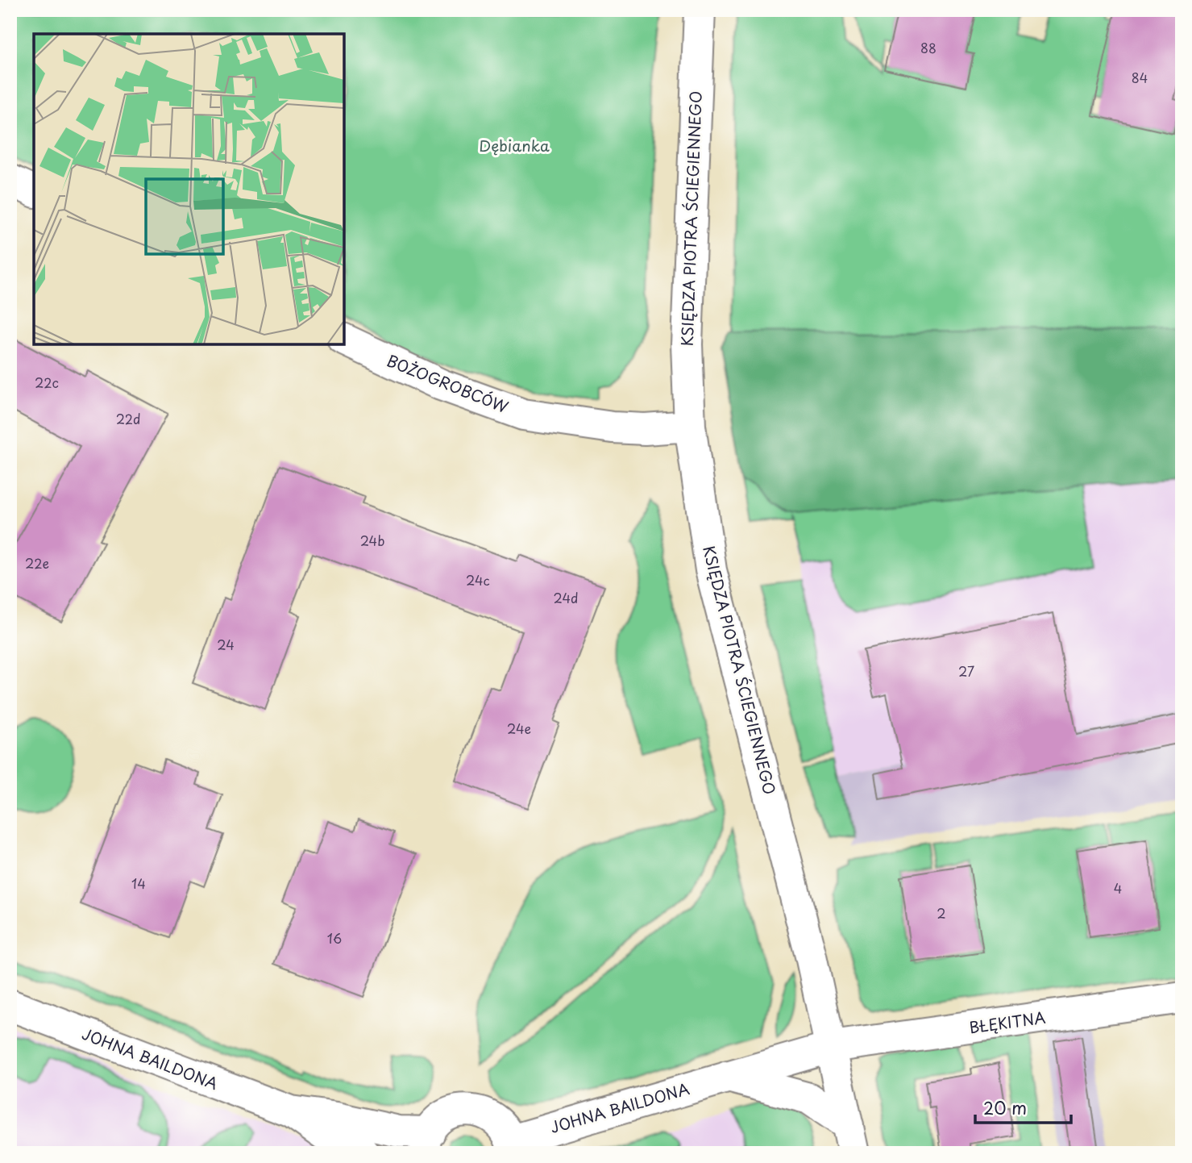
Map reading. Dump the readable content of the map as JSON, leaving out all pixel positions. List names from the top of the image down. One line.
{"streets":{"street":["KSIĘDZA PIOTRA ŚCIEGIENNEGO","BOŻOGROBCÓW","BŁĘKITNA","JOHNA BAILDONA"]},"crossings":[["KSIĘDZA PIOTRA ŚCIEGIENNEGO","BOŻOGROBCÓW"],["KSIĘDZA PIOTRA ŚCIEGIENNEGO","BŁĘKITNA"],["KSIĘDZA PIOTRA ŚCIEGIENNEGO","JOHNA BAILDONA"],["BŁĘKITNA","JOHNA BAILDONA"]],"parks":["Dębianka"],"house_numbers":["88","84","22c","22d","24b","22e","24c","24d","24","27","24e","14","4","2","16"],"scale_bar":"20 m"}
